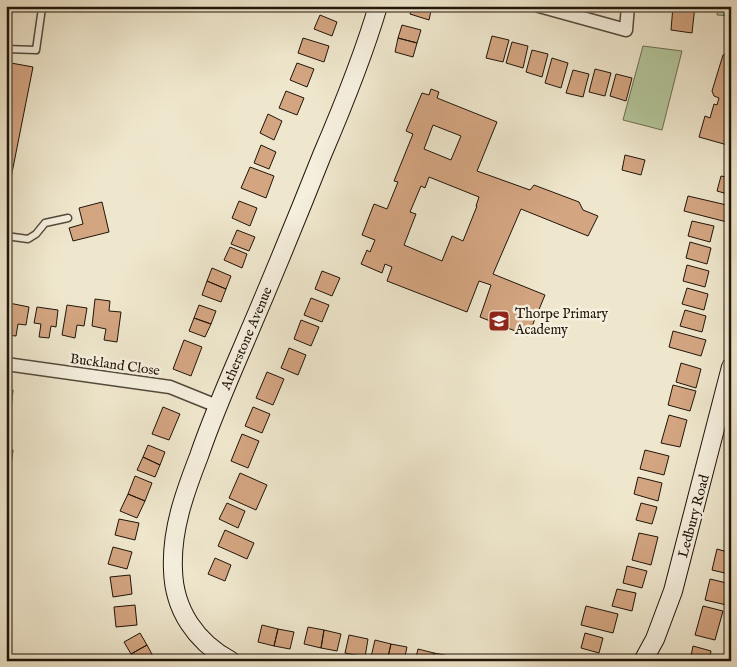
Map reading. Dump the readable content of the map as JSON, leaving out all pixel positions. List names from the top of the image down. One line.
{"streets":{"street":["Atherstone Avenue","Buckland Close","Ledbury Road"]},"crossings":[["Atherstone Avenue","Buckland Close"]],"places":{"school or university":["Thorpe Primary Academy"]}}
